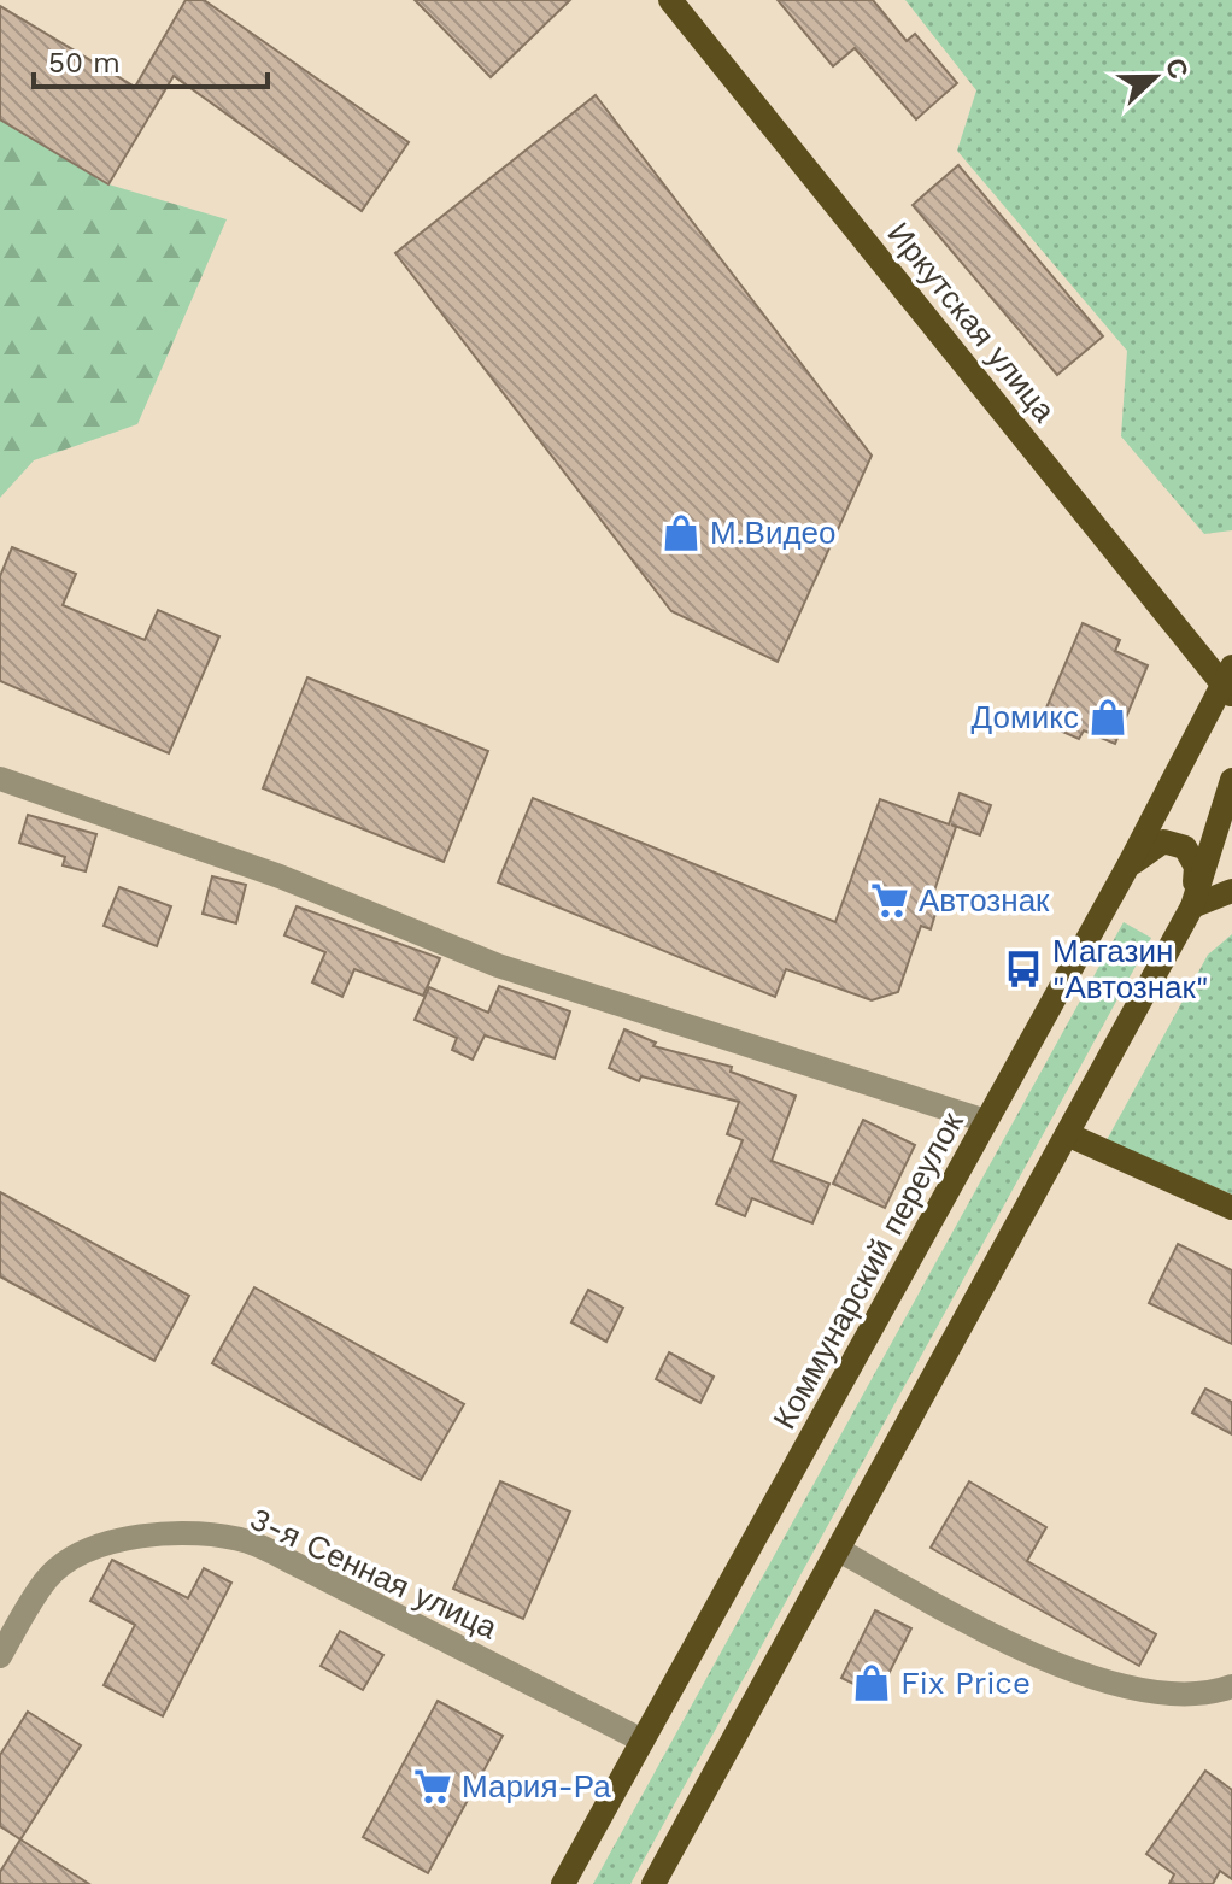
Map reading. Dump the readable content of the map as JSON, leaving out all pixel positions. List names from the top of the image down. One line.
{"streets":{"main road":["Иркутская улица","Коммунарский переулок"],"street":["3-я Сенная улица"]},"crossings":[["Иркутская улица","Коммунарский переулок"],["Коммунарский переулок","3-я Сенная улица"]],"places":{"shop":["М.Видео","Домикс","Fix Price"],"supermarket":["Автознак","Мария-Ра"],"bus stop":["Магазин \"Автознак\""]},"scale_bar":"50 m","north":"right"}
